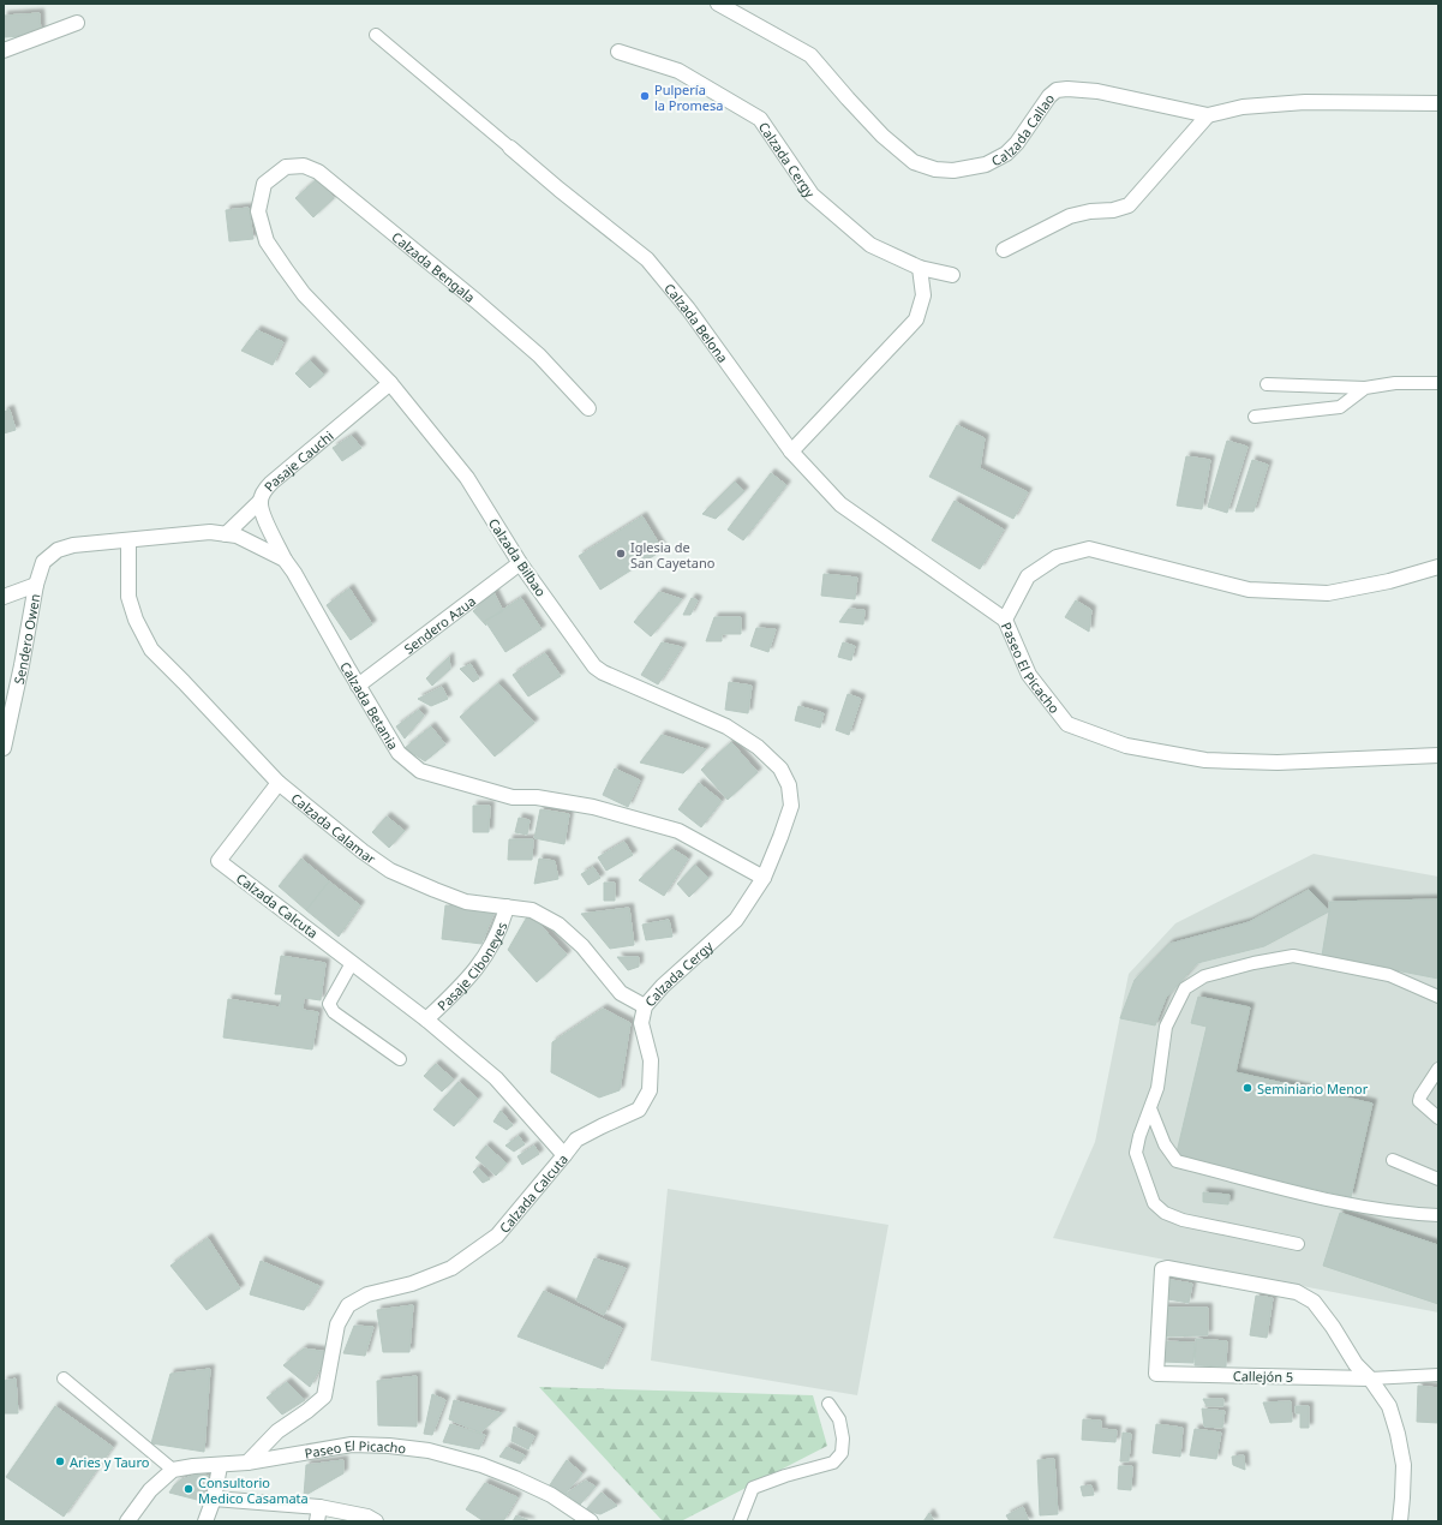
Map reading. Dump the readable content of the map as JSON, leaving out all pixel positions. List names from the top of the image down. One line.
{"streets":{"street":["Calzada Callao","Calzada Cergy","Calzada Bengala","Calzada Belona","Pasaje Cauchi","Calzada Bilbao","Sendero Azua","Sendero Owen","Paseo El Picacho","Calzada Betania","Calzada Calamar","Calzada Calcuta","Pasaje Ciboneyes","Callejón 5"]},"crossings":[["Calzada Cergy","Calzada Bilbao"],["Calzada Cergy","Calzada Betania"],["Calzada Cergy","Calzada Calamar"],["Calzada Cergy","Calzada Calcuta"],["Calzada Bengala","Calzada Bilbao"],["Calzada Belona","Paseo El Picacho"],["Pasaje Cauchi","Calzada Bilbao"],["Pasaje Cauchi","Calzada Betania"],["Calzada Bilbao","Sendero Azua"],["Calzada Bilbao","Calzada Betania"],["Sendero Azua","Calzada Betania"],["Sendero Owen","Calzada Betania"],["Paseo El Picacho","Calzada Calcuta"],["Calzada Betania","Calzada Calamar"],["Calzada Calamar","Calzada Calcuta"],["Calzada Calamar","Pasaje Ciboneyes"],["Calzada Calcuta","Pasaje Ciboneyes"]],"places":["Pulpería la Promesa","Iglesia de San Cayetano","Seminiario Menor","Aries y Tauro","Consultorio Medico Casamata"]}
